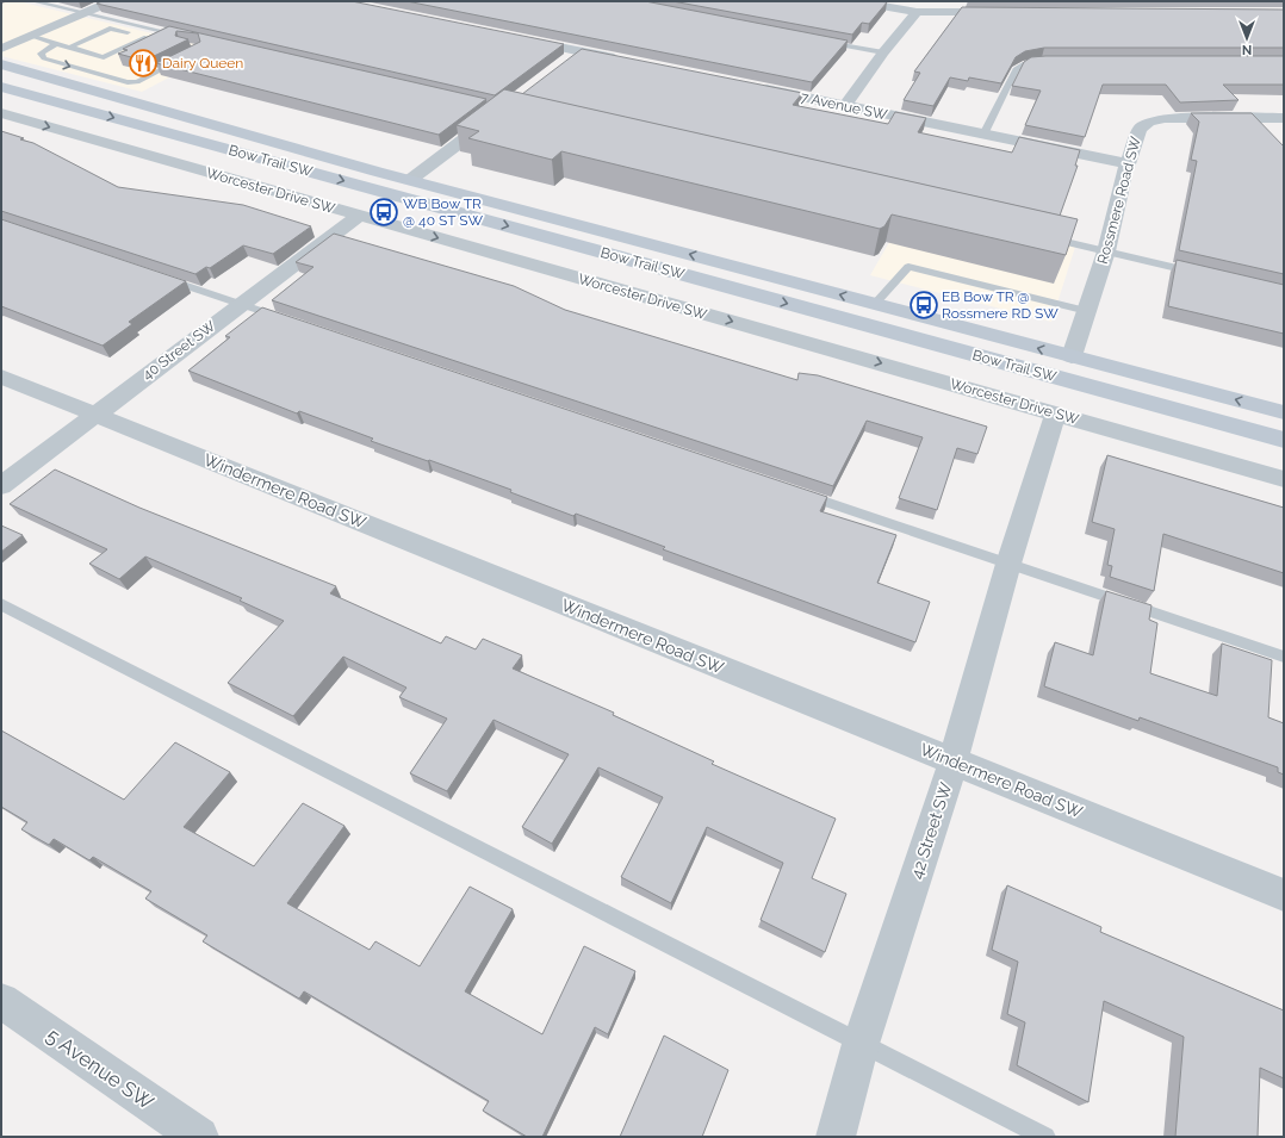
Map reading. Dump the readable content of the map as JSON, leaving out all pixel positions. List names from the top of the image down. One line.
{"streets":{"main road":["Bow Trail SW"],"street":["7 Avenue SW","Worcester Drive SW","Rossmere Road SW","40 Street SW","Windermere Road SW","42 Street SW","5 Avenue SW"]},"crossings":[["7 Avenue SW","Rossmere Road SW"],["Bow Trail SW","Rossmere Road SW"],["Worcester Drive SW","40 Street SW"],["Worcester Drive SW","42 Street SW"],["40 Street SW","Windermere Road SW"],["Windermere Road SW","42 Street SW"]],"one_way":["Worcester Drive SW"],"places":{"restaurant":["Dairy Queen"],"bus stop":["WB Bow TR @ 40 ST SW","EB Bow TR @ Rossmere RD SW"]},"north":"bottom"}
